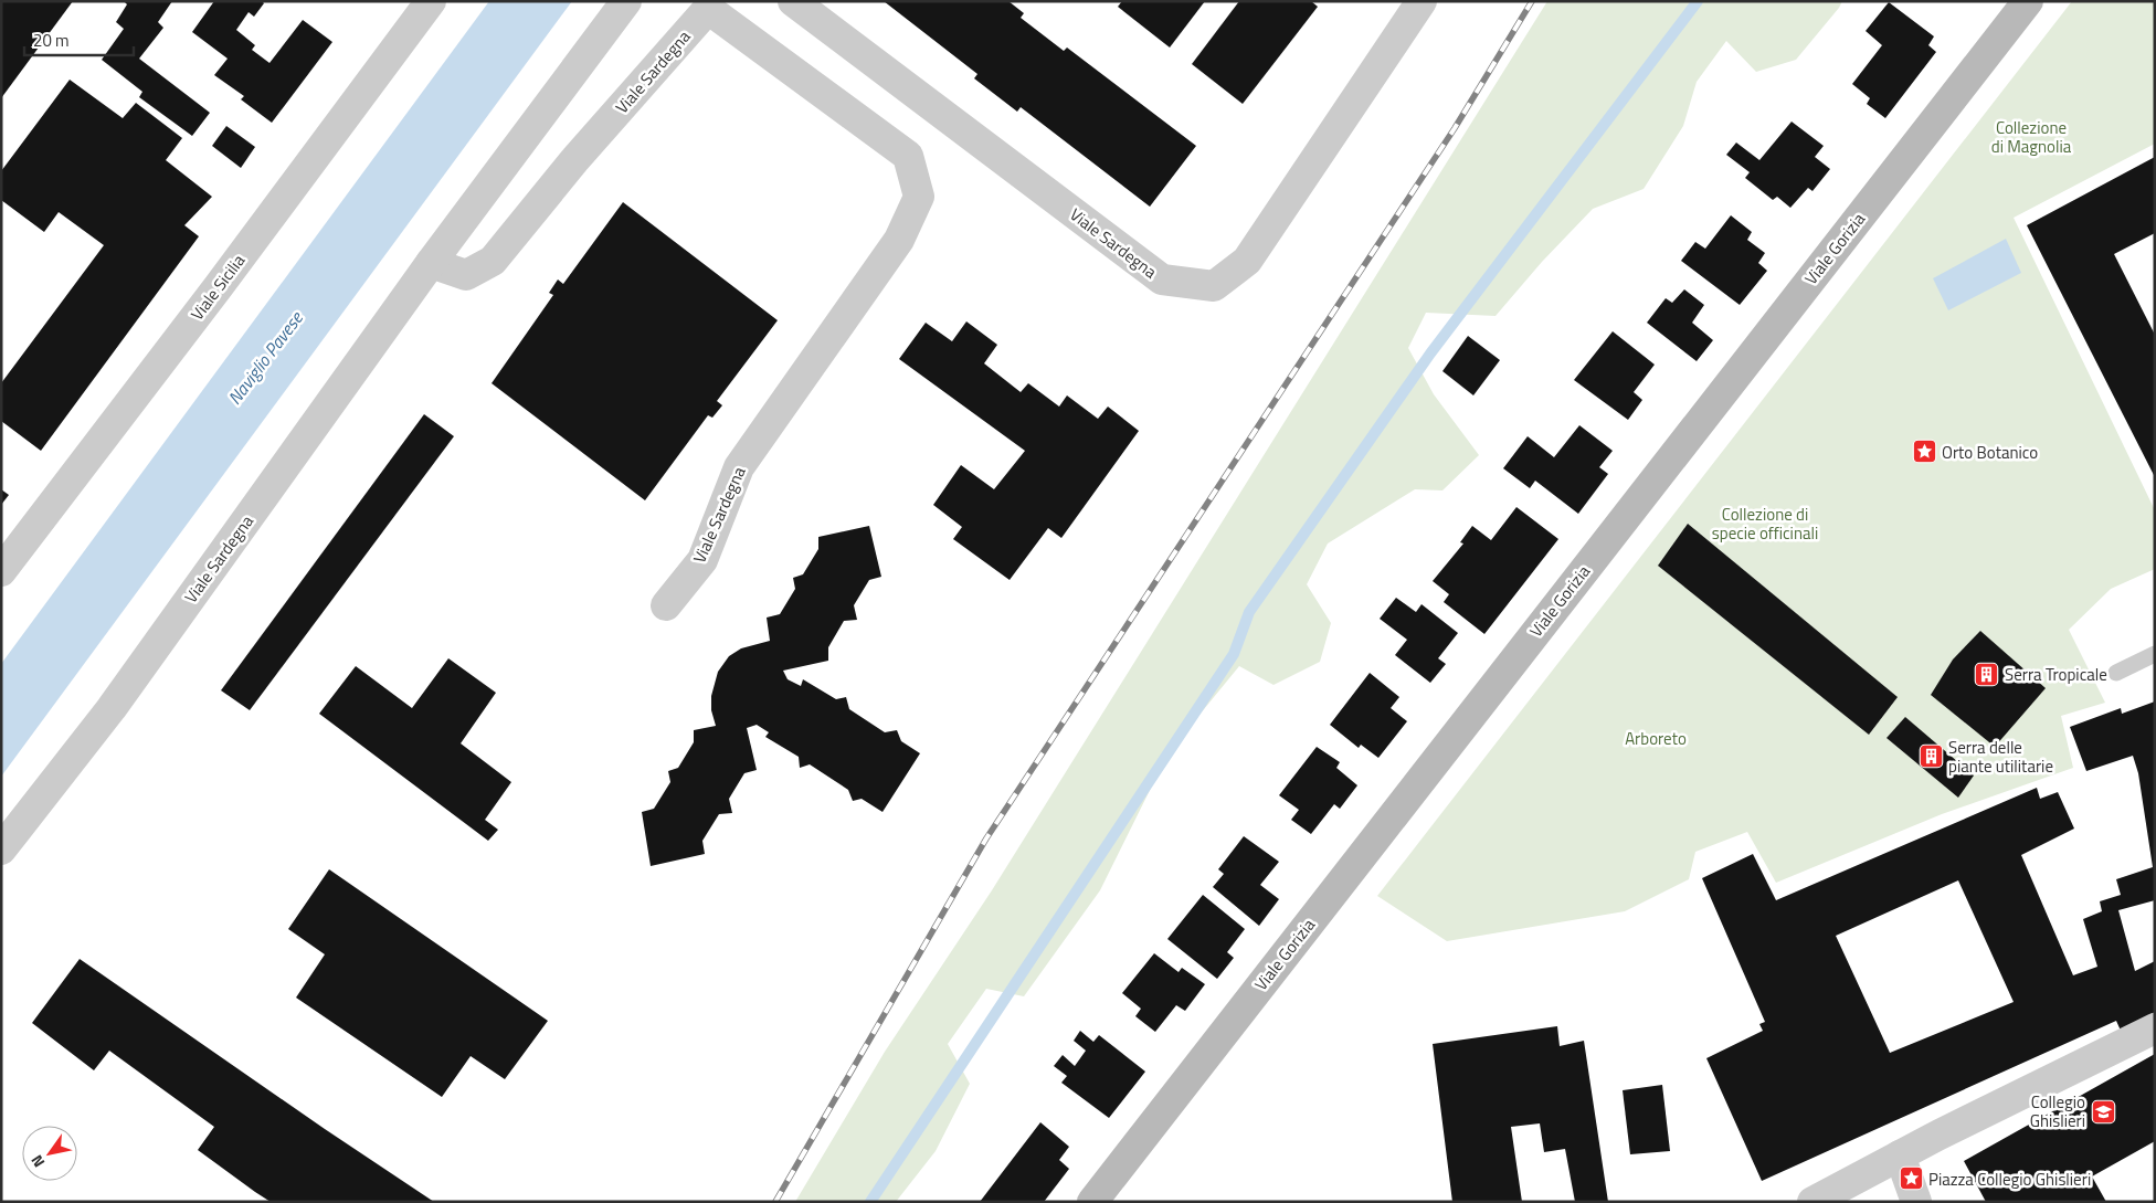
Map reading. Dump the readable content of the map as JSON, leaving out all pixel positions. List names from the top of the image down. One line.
{"streets":{"street":["Viale Sardegna","Viale Gorizia","Viale Sicilia"]},"water":["Naviglio Pavese"],"parks":["Collezione di Magnolia","Collezione di specie officinali","Arboreto"],"places":{"place":["Orto Botanico","Piazza Collegio Ghislieri"],"building":["Serra Tropicale","Serra delle piante utilitarie"],"school or university":["Collegio Ghislieri"]},"scale_bar":"20 m","north":"bottom left"}
